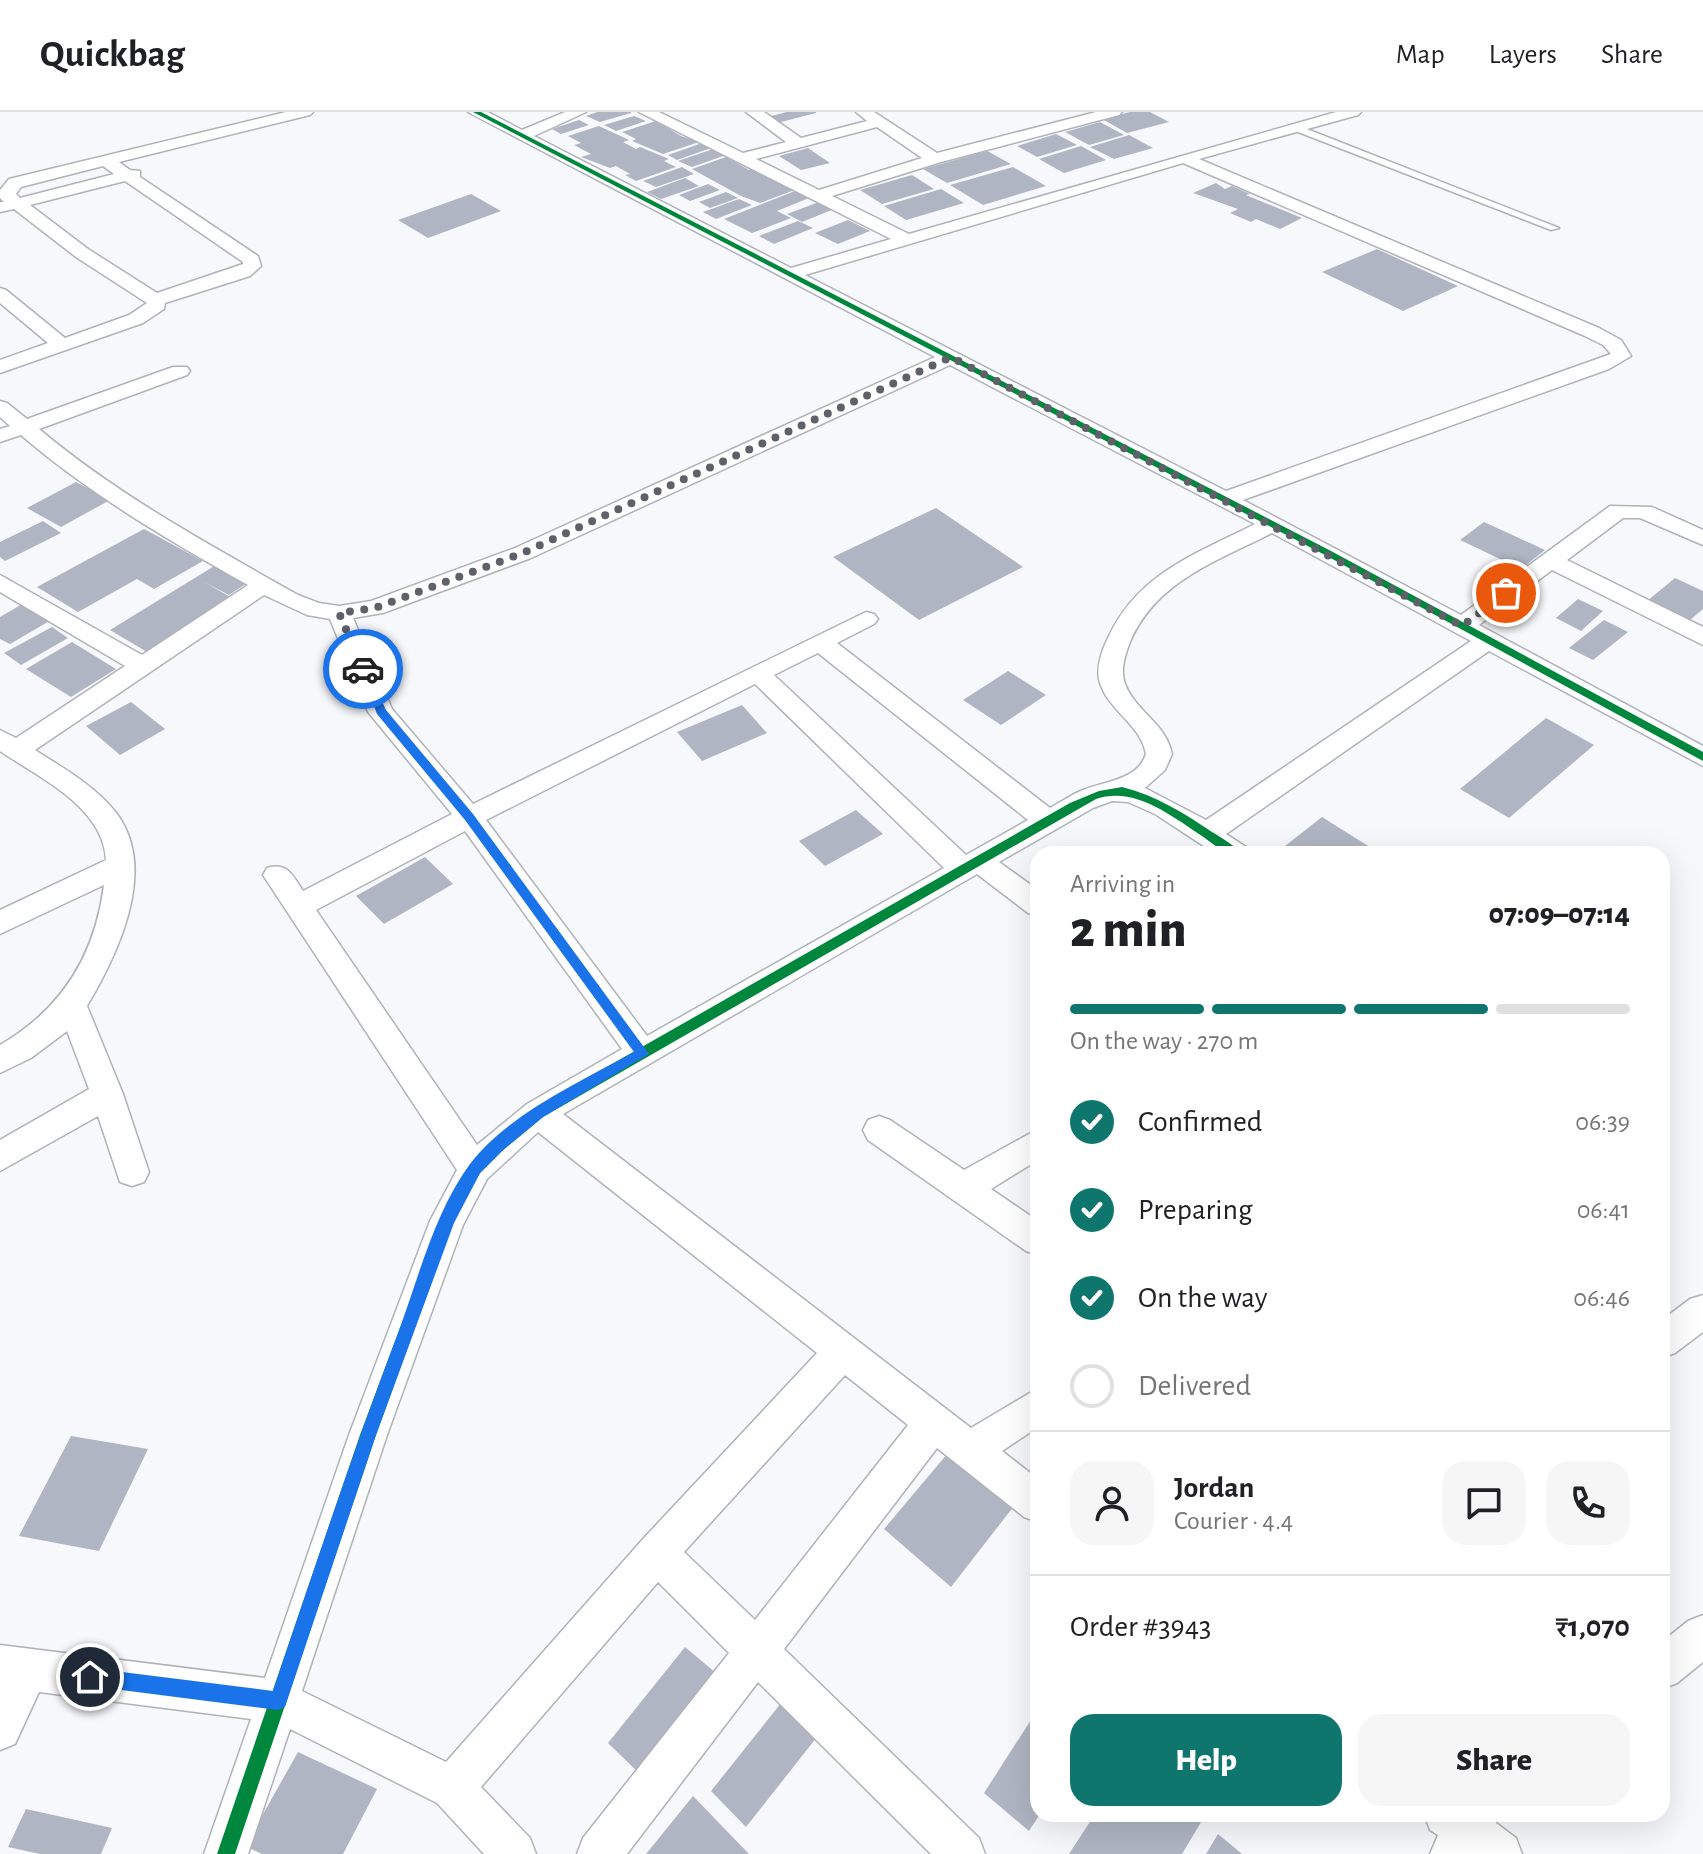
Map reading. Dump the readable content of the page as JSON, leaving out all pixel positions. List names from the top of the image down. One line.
{"page":{"header":"Quickbag","nav":["Map","Layers","Share"],"heading":["2 min","Arriving in","07:09–07:14"],"panel":["Jordan","Courier · 4.4","Order #3943","₹1,070"],"bar":"On the way · 270 m","list":[["Confirmed","06:39"],["Preparing","06:41"],["On the way","06:46"],"Delivered"],"buttons":["Help","Share"]}}
